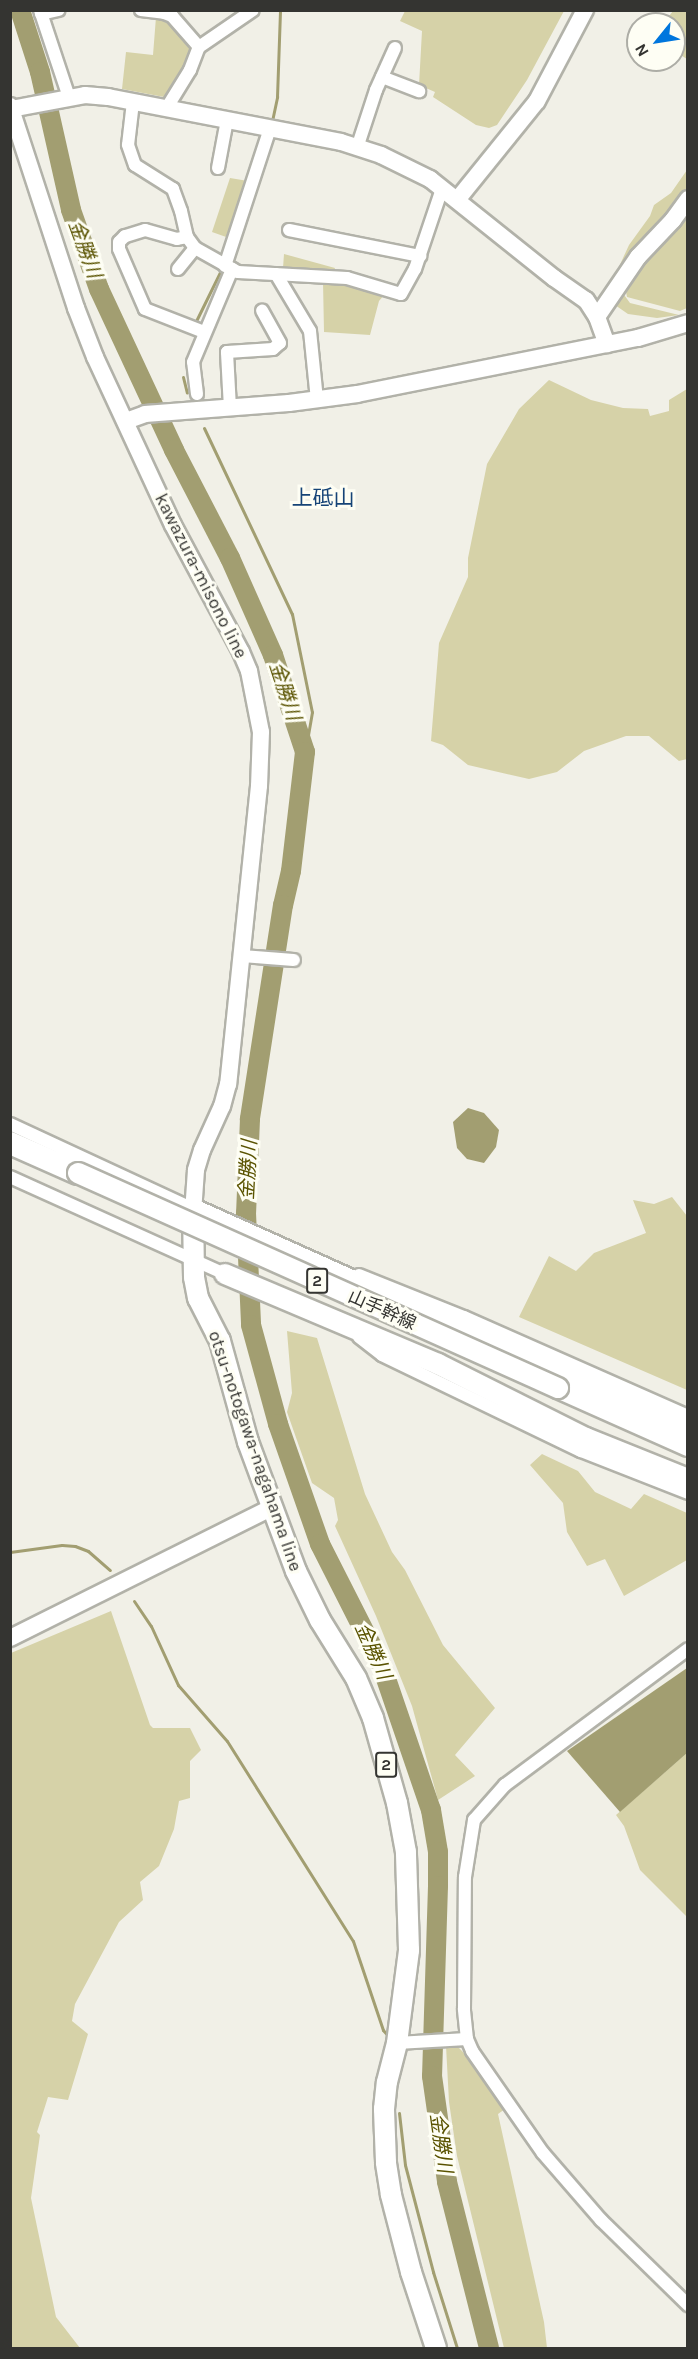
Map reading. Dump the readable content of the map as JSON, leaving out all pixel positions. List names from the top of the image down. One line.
{"streets":{"main road":["2","山手幹線","otsu-notogawa-nagahama line"],"street":["kawazura-misono line"]},"crossings":[["kawazura-misono line","otsu-notogawa-nagahama line"]],"districts":["上砥山"],"water":["金勝川"],"north":"bottom left"}
